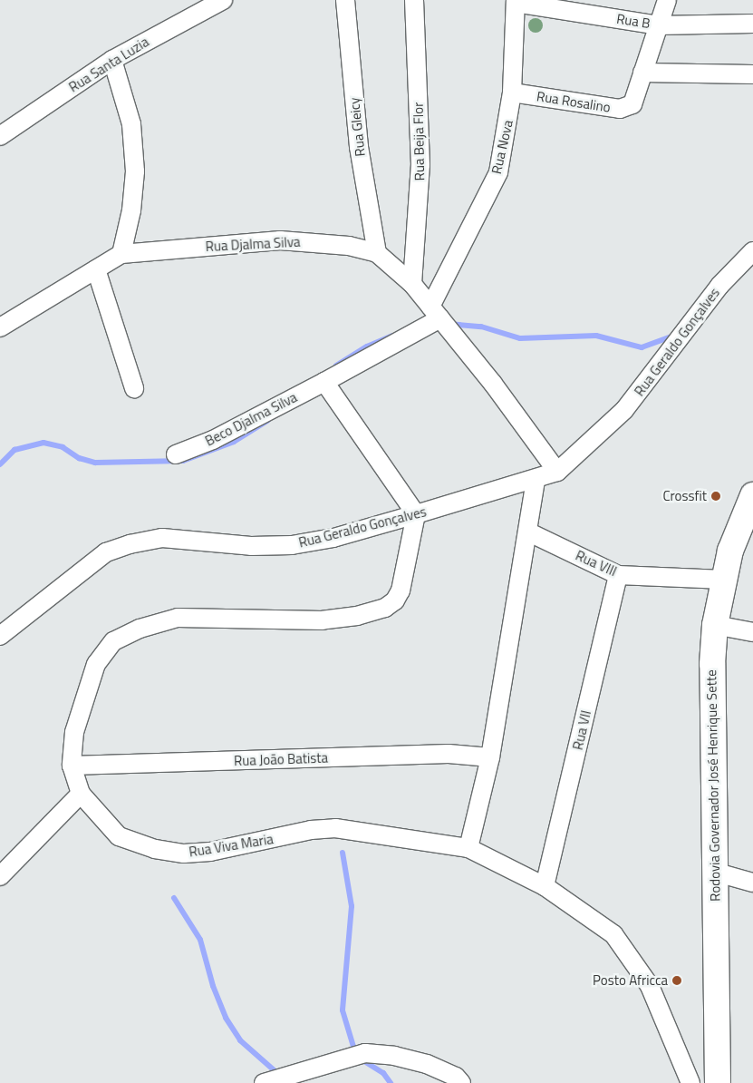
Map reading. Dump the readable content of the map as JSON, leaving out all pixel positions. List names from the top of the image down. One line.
{"streets":{"main road":["Rodovia Governador José Henrique Sette"],"street":["Rua B","Rua Santa Luzia","Rua Rosalino","Rua Gleicy","Rua Beija Flor","Rua Nova","Rua Djalma Silva","Rua Geraldo Gonçalves","Beco Djalma Silva","Rua VIII","Rua VII","Rua João Batista","Rua Viva Maria"]},"crossings":[["Rua B","Rua Rosalino"],["Rua B","Rua Nova"],["Rua Rosalino","Rua Nova"],["Rua Gleicy","Rua Djalma Silva"],["Rua Beija Flor","Rua Djalma Silva"],["Rua Nova","Rua Djalma Silva"],["Rua Nova","Beco Djalma Silva"],["Rua Djalma Silva","Rua Geraldo Gonçalves"],["Rua Djalma Silva","Beco Djalma Silva"],["Rua Geraldo Gonçalves","Rua Viva Maria"],["Rua VIII","Rua VII"],["Rua VIII","Rodovia Governador José Henrique Sette"],["Rua VII","Rua Viva Maria"],["Rua João Batista","Rua Viva Maria"]],"places":["Crossfit","Posto Africca"]}
